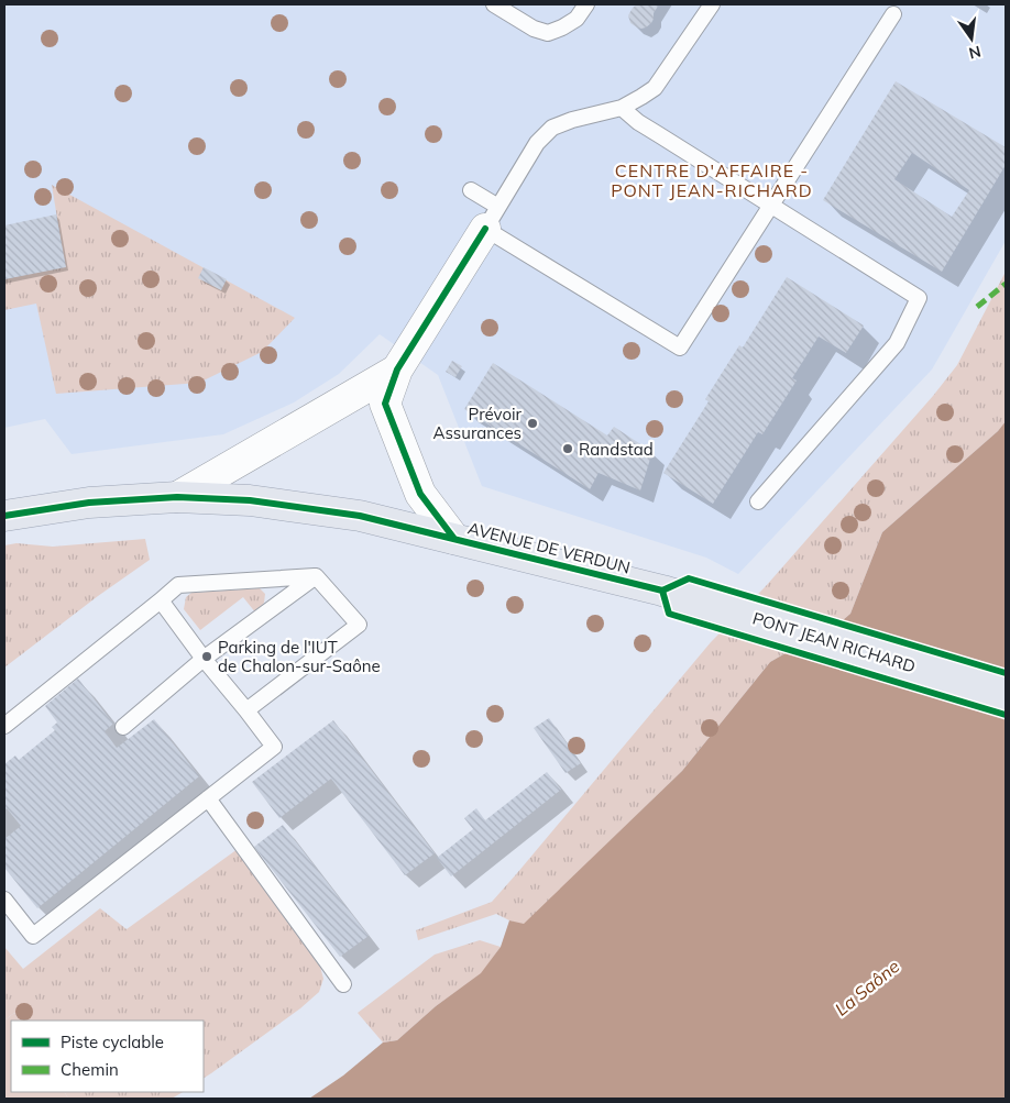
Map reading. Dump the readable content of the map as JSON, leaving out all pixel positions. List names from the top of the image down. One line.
{"streets":{"main road":["AVENUE DE VERDUN","PONT JEAN RICHARD"]},"crossings":[["AVENUE DE VERDUN","PONT JEAN RICHARD"]],"districts":["CENTRE D'AFFAIRE - PONT JEAN-RICHARD"],"water":["La Saône"],"places":["Prévoir Assurances","Randstad","Parking de l'IUT de Chalon-sur-Saône"],"legend":["Piste cyclable","Chemin"],"north":"bottom"}
